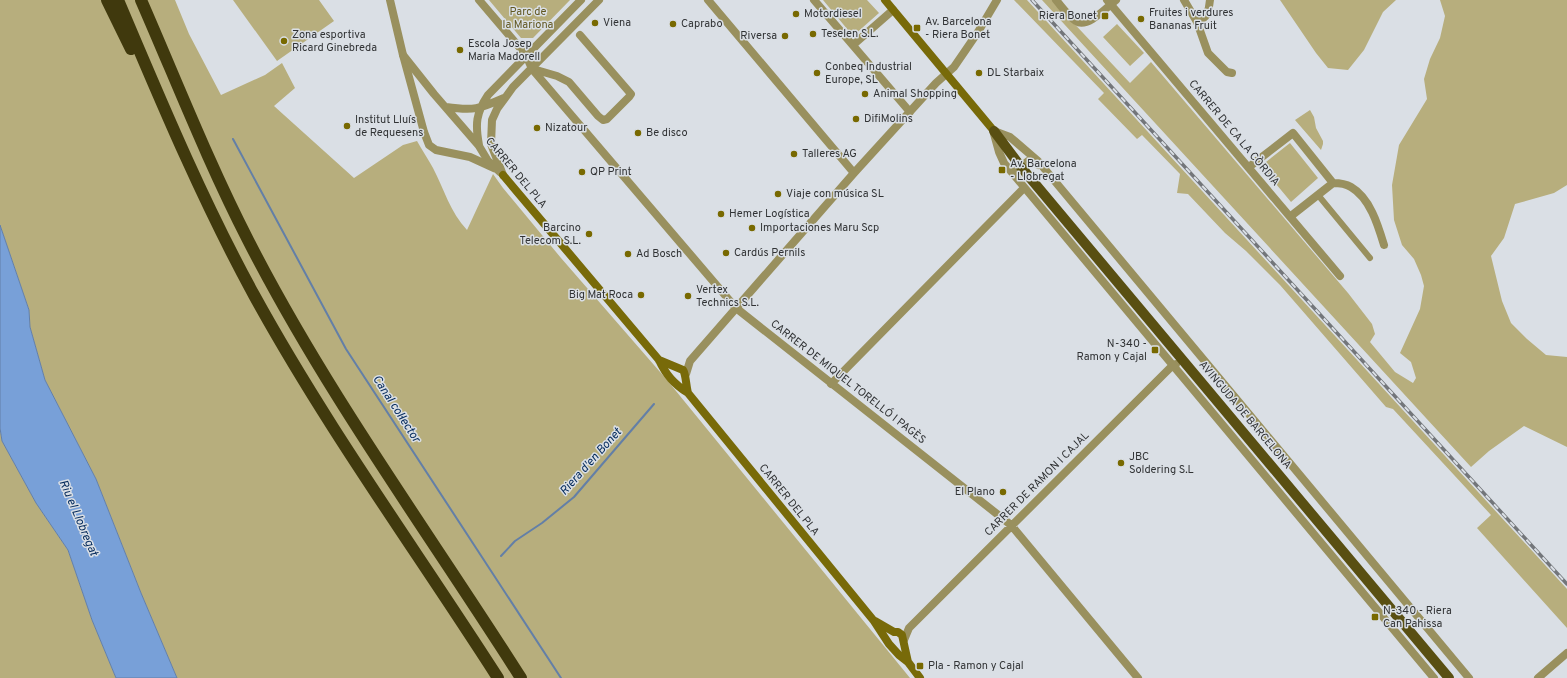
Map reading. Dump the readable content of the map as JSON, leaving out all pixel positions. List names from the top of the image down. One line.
{"streets":{"main road":["CARRER DEL PLA","AVINGUDA DE BARCELONA"],"street":["CARRER DE CA LA CÒRDIA","CARRER DE MIQUEL TORELLÓ I PAGÈS","CARRER DE RAMON I CAJAL"]},"crossings":[["CARRER DEL PLA","CARRER DE RAMON I CAJAL"],["CARRER DE MIQUEL TORELLÓ I PAGÈS","CARRER DE RAMON I CAJAL"],["AVINGUDA DE BARCELONA","CARRER DE RAMON I CAJAL"]],"water":["Canal col·lector","Riera d'en Bonet","Riu el Llobregat"],"parks":["Parc de la Mariona"],"places":{"other":["Motordiesel","Fruites i verdures Bananas Fruit","Viena","Caprabo","Teselen S.L.","Riversa","Zona esportiva Ricard Ginebreda","Escola Josep Maria Madorell","Conbeq Industrial Europe, SL","DL Starbaix","Animal Shopping","DifiMolins","Institut Lluís de Requesens","Nizatour","Be disco","Talleres AG","QP Print","Viaje con música SL","Hemer Logística","Importaciones Maru Scp","Barcino Telecom S.L.","Cardús Pernils","Ad Bosch","Big Mat Roca","Vertex Technics S.L.","JBC Soldering S.L","El Plano"],"transit":["Riera Bonet","Av. Barcelona - Riera Bonet","Av. Barcelona - Llobregat","N-340 - Ramon y Cajal","N-340 - Riera Can Pahissa","Pla - Ramon y Cajal"]}}
